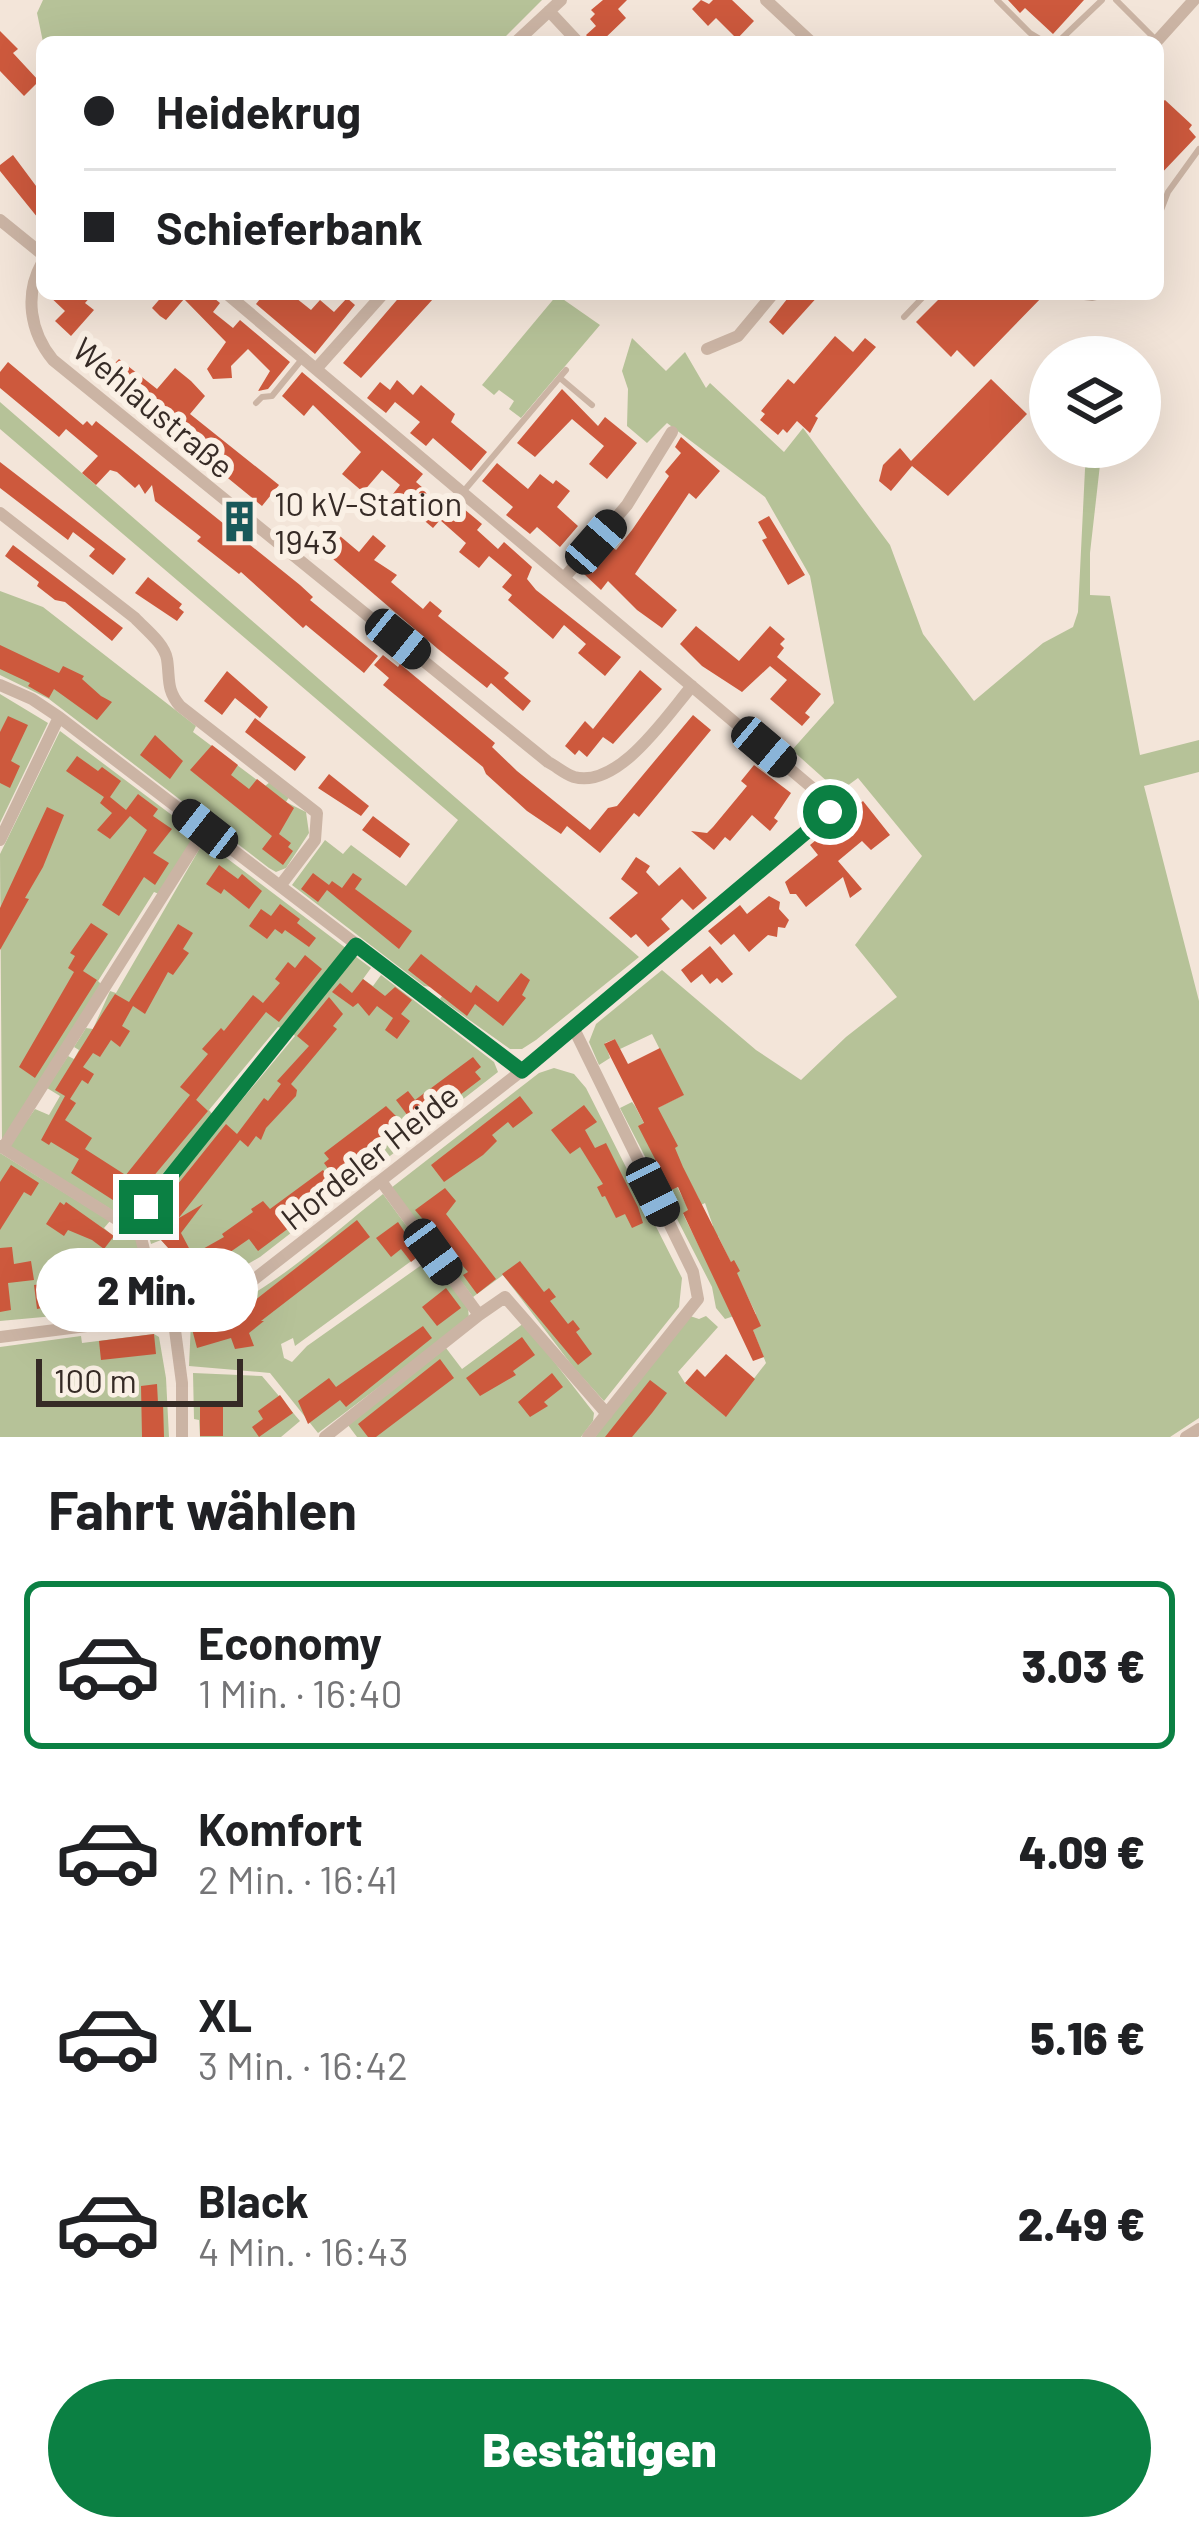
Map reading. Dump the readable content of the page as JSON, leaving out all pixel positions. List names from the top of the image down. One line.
{"streets":{"street":["Wehlaustraße","Hordeler Heide"]},"crossings":[["Wehlaustraße","Hordeler Heide"]],"places":{"building":["10 kV-Station 1943"]},"scale_bar":"100 m","page":{"banner":["Heidekrug","Schieferbank"],"bubble":"2 Min.","scale":"100 m","heading":"Fahrt wählen","list":[{"name":"Economy","note":"1 Min. · 16:40","value":"3.03 €"},{"name":"Komfort","note":"2 Min. · 16:41","value":"4.09 €"},{"name":"XL","note":"3 Min. · 16:42","value":"5.16 €"},{"name":"Black","note":"4 Min. · 16:43","value":"2.49 €"}],"buttons":"Bestätigen"}}
